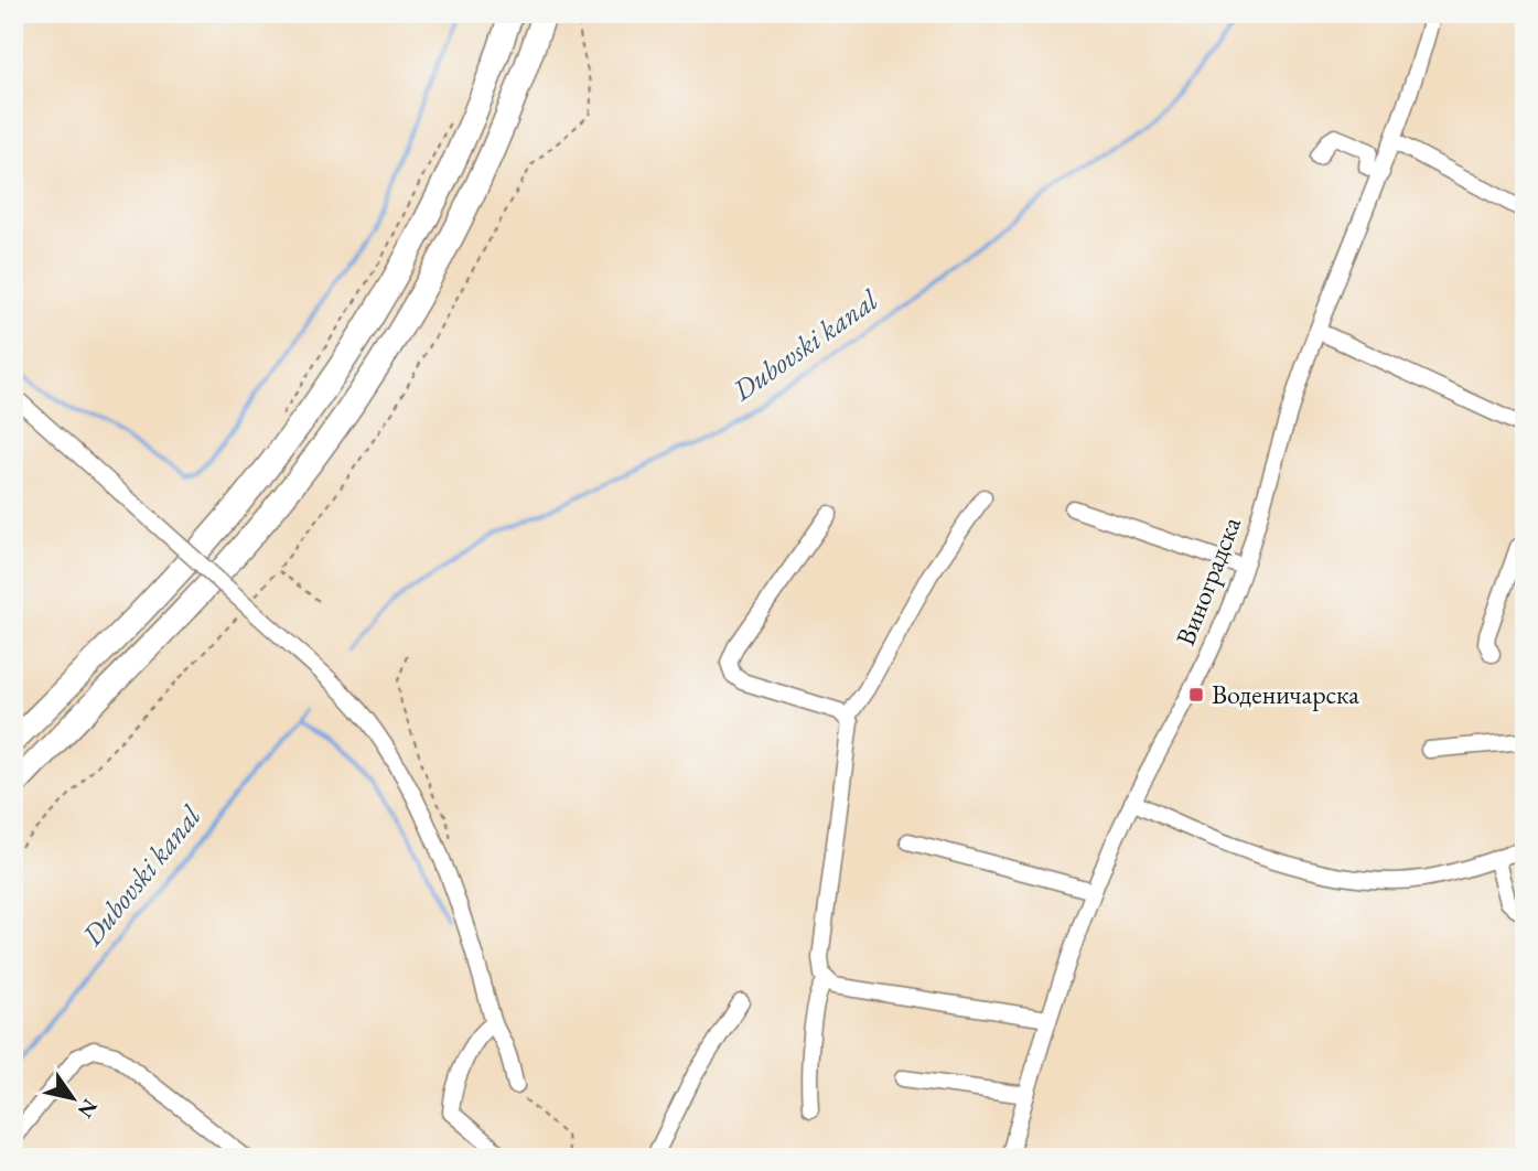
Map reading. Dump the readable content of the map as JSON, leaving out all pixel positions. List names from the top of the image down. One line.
{"streets":{"street":["Виноградска"]},"water":["Dubovski kanal"],"places":{"transit":["Воденичарска"]},"north":"bottom right"}
